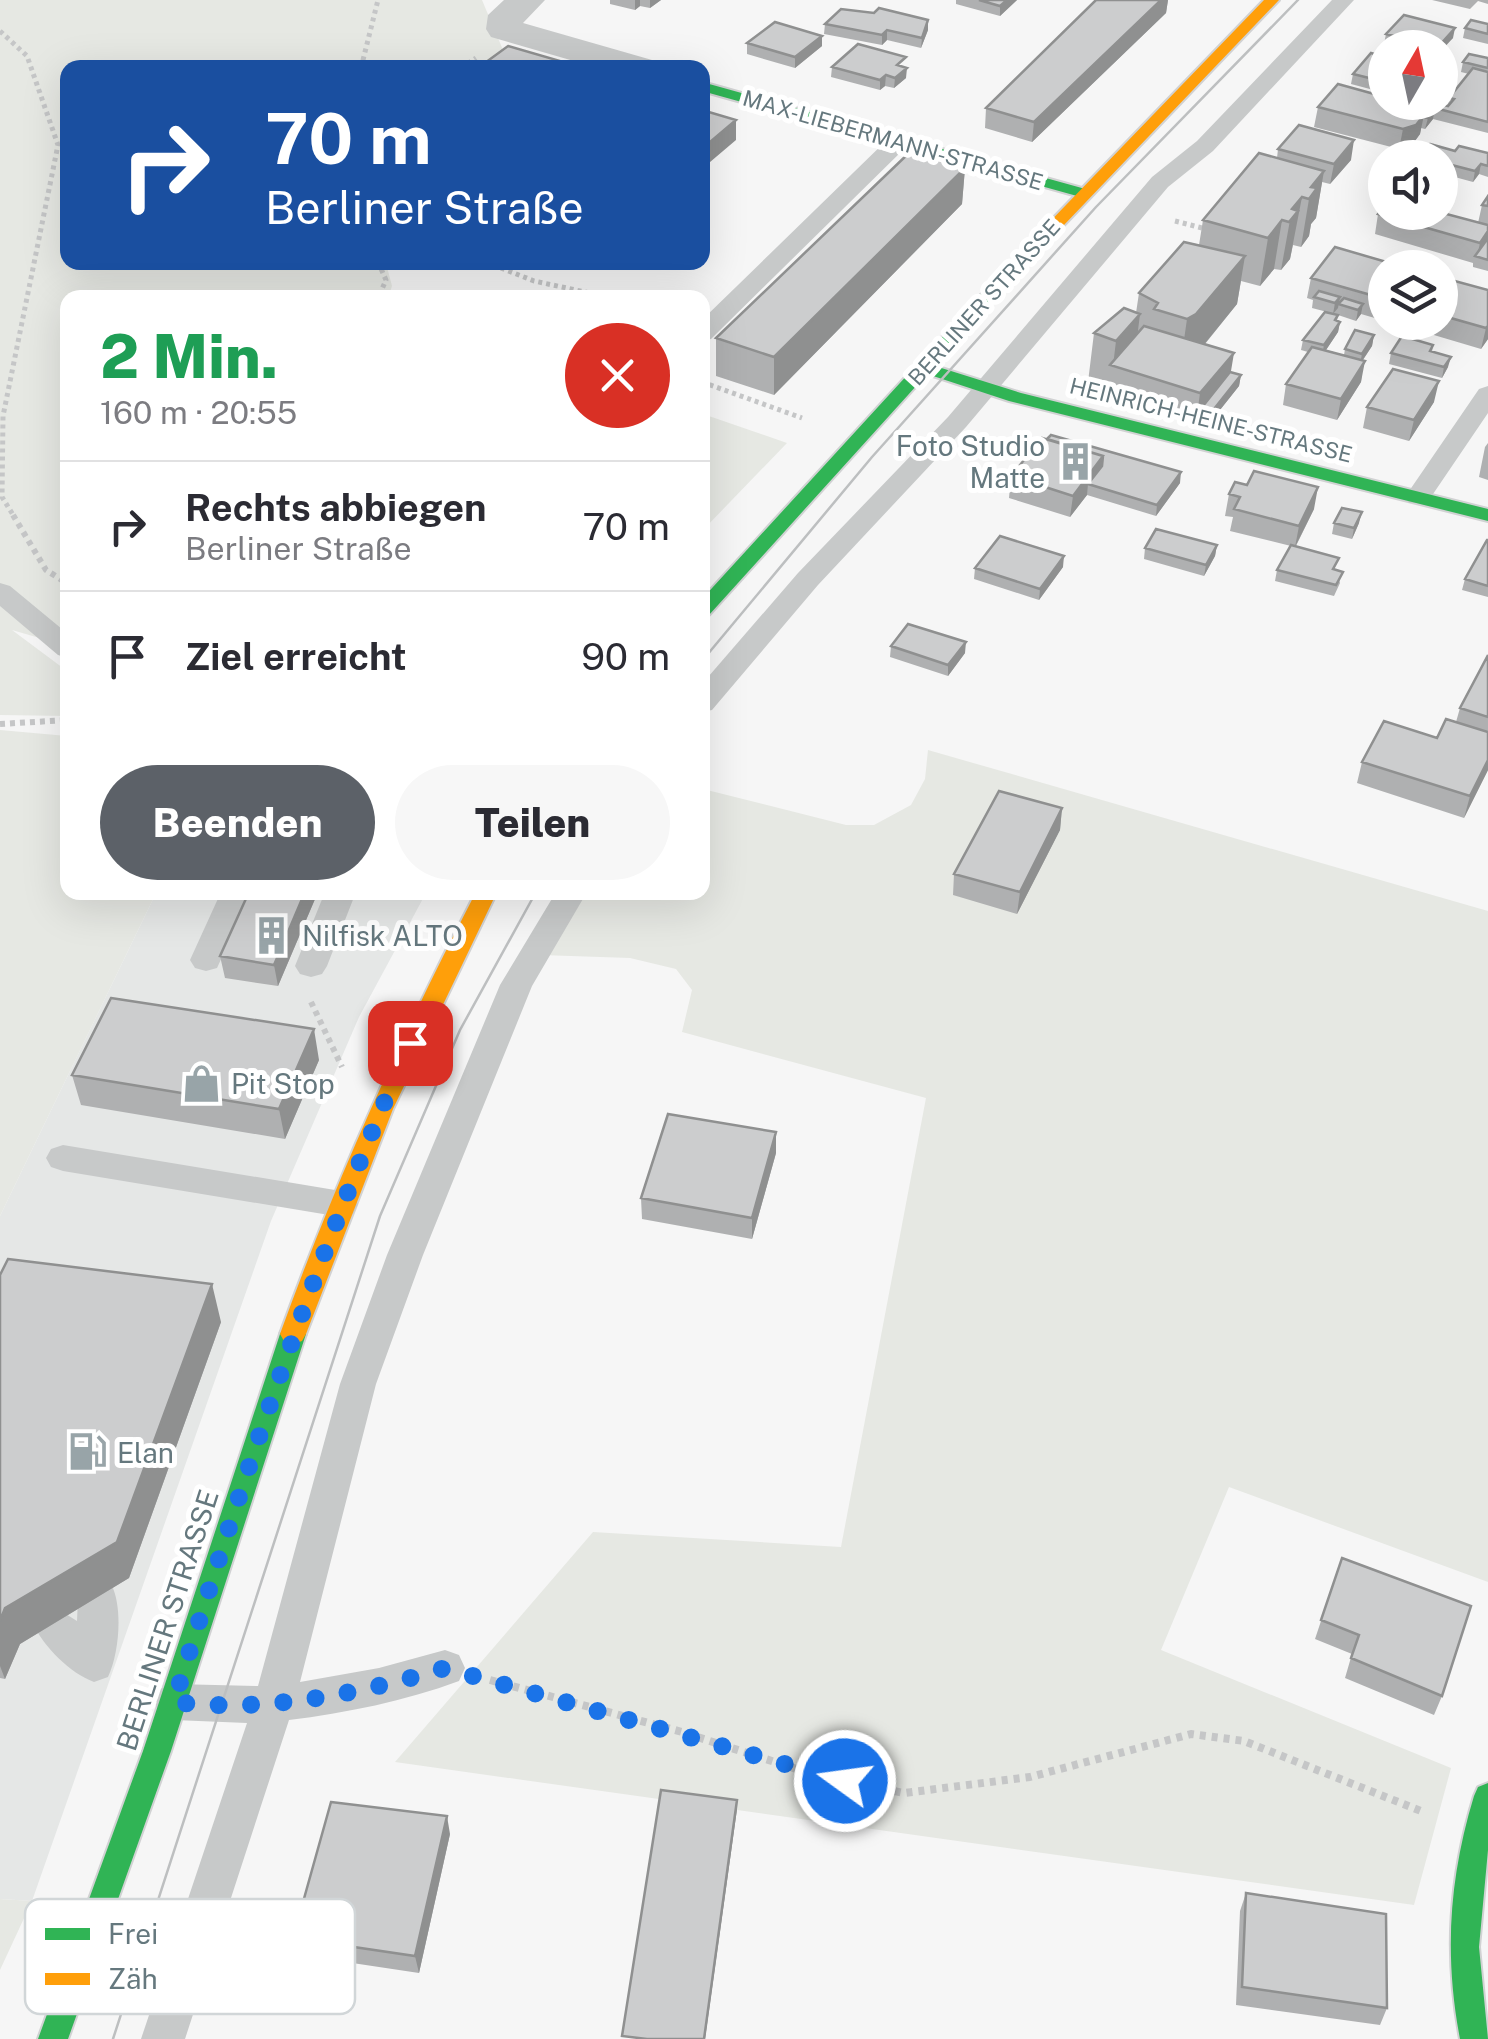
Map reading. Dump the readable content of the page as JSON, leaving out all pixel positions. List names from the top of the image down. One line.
{"streets":{"street":["MAX-LIEBERMANN-STRASSE","BERLINER STRASSE","HEINRICH-HEINE-STRASSE"]},"crossings":[["MAX-LIEBERMANN-STRASSE","BERLINER STRASSE"],["BERLINER STRASSE","HEINRICH-HEINE-STRASSE"]],"places":{"building":["Foto Studio Matte","Nilfisk ALTO"],"shop":["Pit Stop"],"fuel station":["Elan"]},"legend":["Frei","Zäh"],"north":"top","page":{"turn":["70 m","Berliner Straße"],"heading":["2 Min.","160 m · 20:55"],"list":[{"name":"Rechts abbiegen","note":"Berliner Straße","value":"70 m"},{"name":"Ziel erreicht","value":"90 m"}],"buttons":["Beenden","Teilen"]}}
